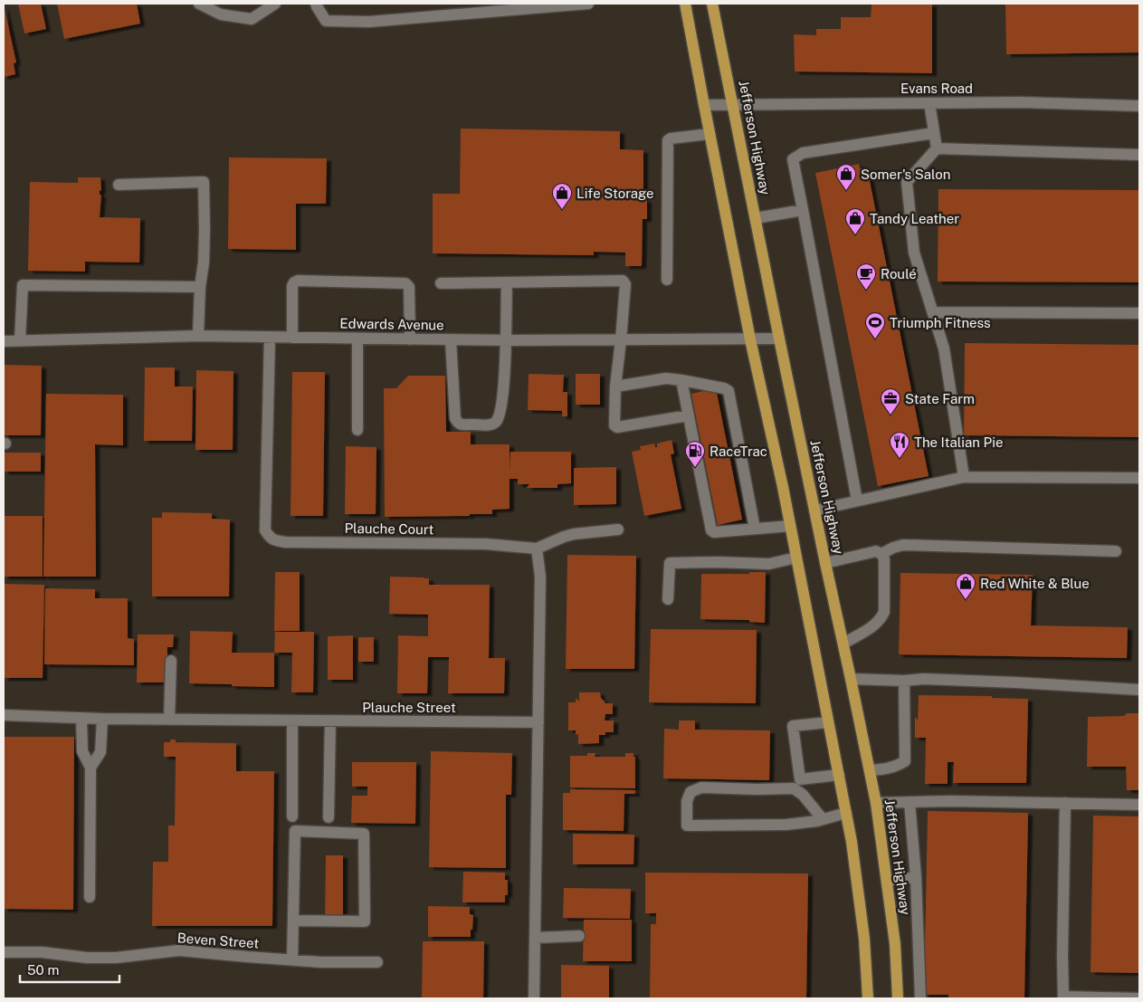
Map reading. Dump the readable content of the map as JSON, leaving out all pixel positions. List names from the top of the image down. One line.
{"streets":{"main road":["Jefferson Highway"],"street":["Evans Road","Edwards Avenue","Plauche Court","Plauche Street","Beven Street"]},"crossings":[["Evans Road","Jefferson Highway"],["Jefferson Highway","Edwards Avenue"],["Edwards Avenue","Plauche Court"]],"places":{"shop":["Somer's Salon","Life Storage","Tandy Leather","Red White & Blue"],"cafe":["Roulé"],"sports":["Triumph Fitness"],"office":["State Farm"],"restaurant":["The Italian Pie"],"fuel station":["RaceTrac"]},"scale_bar":"50 m"}
